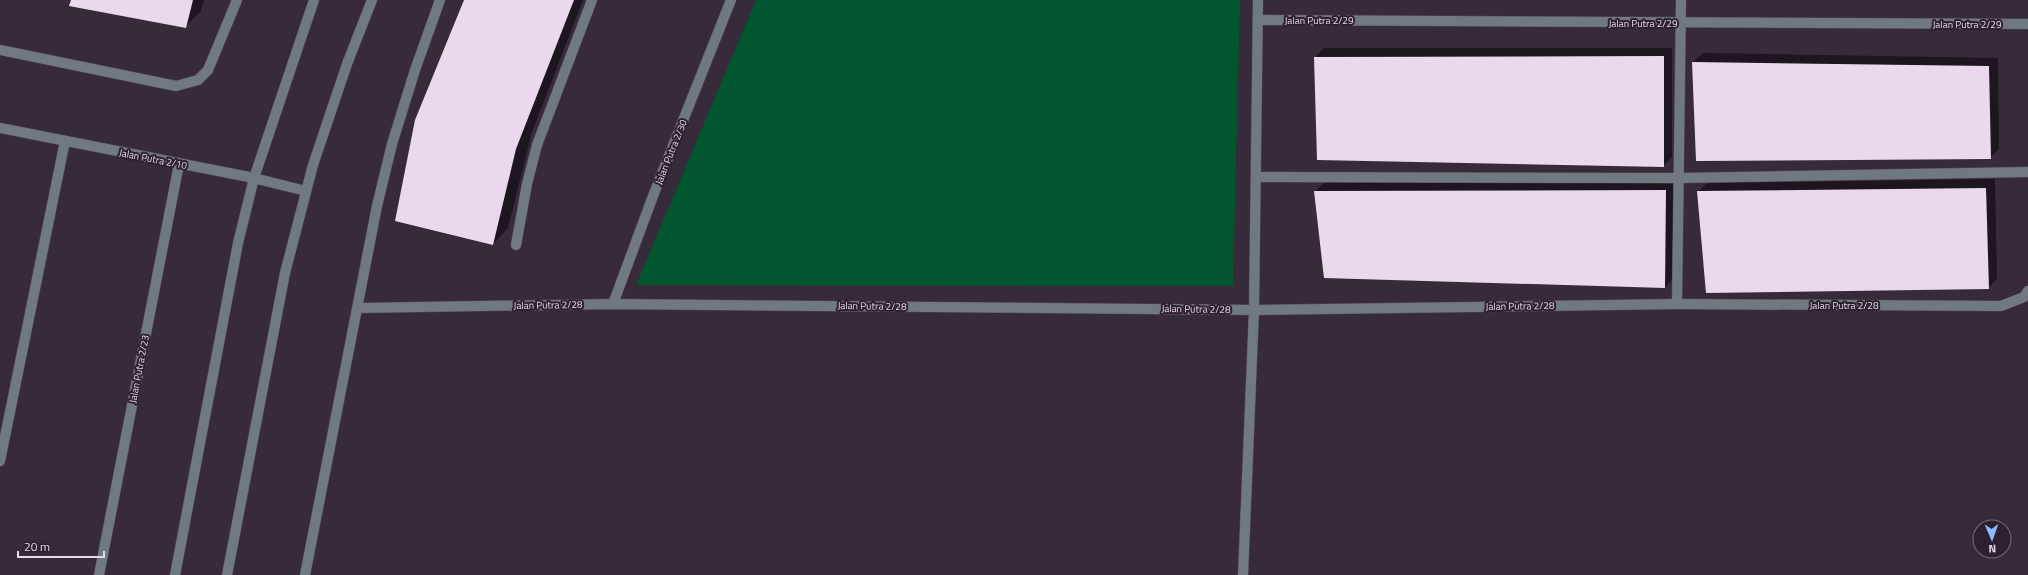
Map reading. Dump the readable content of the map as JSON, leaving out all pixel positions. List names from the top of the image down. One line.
{"streets":{"street":["Jalan Putra 2/29","Jalan Putra 2/30","Jalan Putra 2/10","Jalan Putra 2/28","Jalan Putra 2/23"]},"crossings":[["Jalan Putra 2/30","Jalan Putra 2/28"],["Jalan Putra 2/10","Jalan Putra 2/23"]],"scale_bar":"20 m","north":"bottom"}
